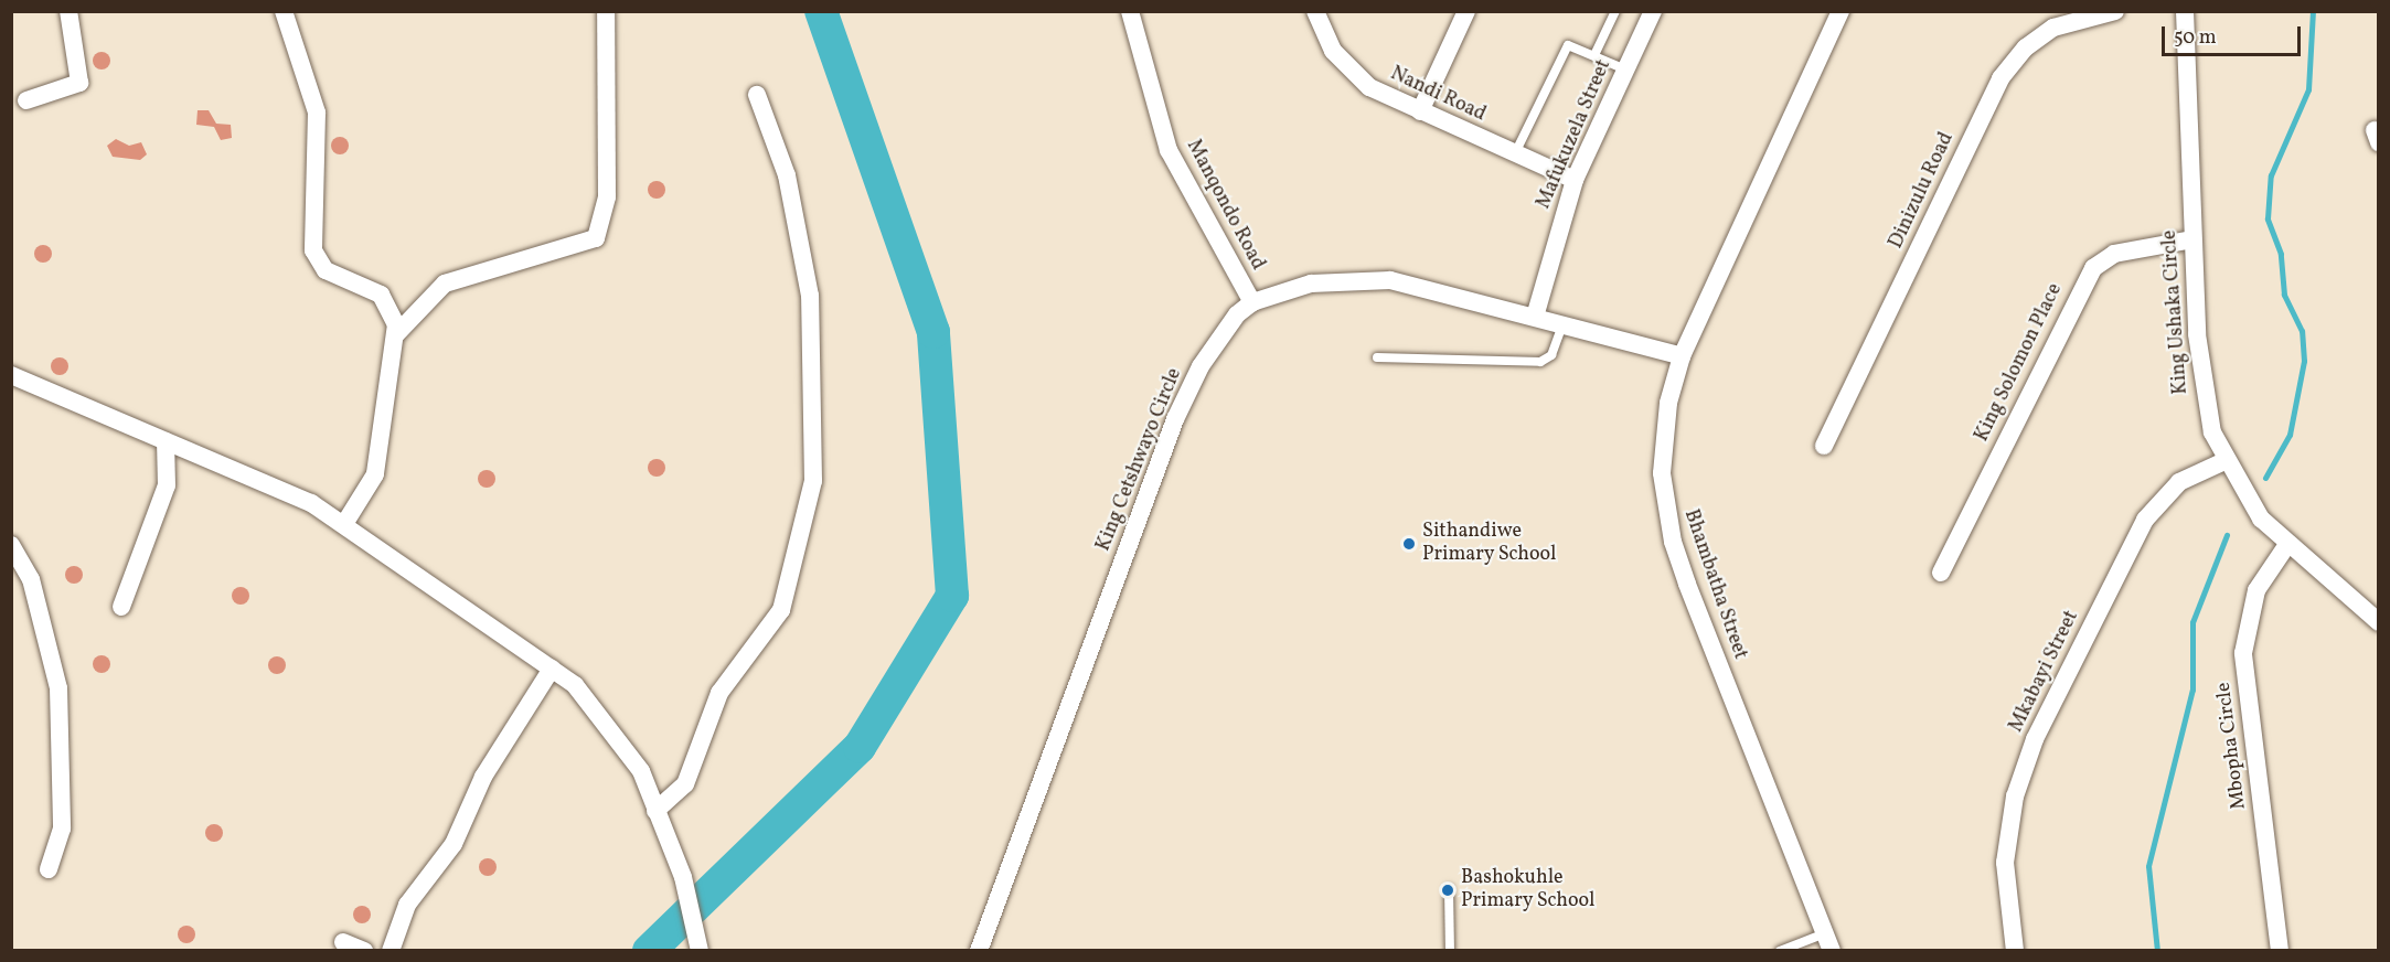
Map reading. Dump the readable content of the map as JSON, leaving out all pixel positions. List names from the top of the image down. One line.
{"streets":{"street":["Nandi Road","Mafukuzela Street","Dinizulu Road","Manqondo Road","King Ushaka Circle","King Solomon Place","King Cetshwayo Circle","Bhambatha Street","Mkabayi Street","Mbopha Circle"]},"crossings":[["Nandi Road","Mafukuzela Street"],["Mafukuzela Street","King Cetshwayo Circle"],["Manqondo Road","King Cetshwayo Circle"],["King Ushaka Circle","King Solomon Place"],["King Ushaka Circle","Mkabayi Street"],["King Ushaka Circle","Mbopha Circle"],["King Cetshwayo Circle","Bhambatha Street"]],"places":["Sithandiwe Primary School","Bashokuhle Primary School"],"scale_bar":"50 m"}
